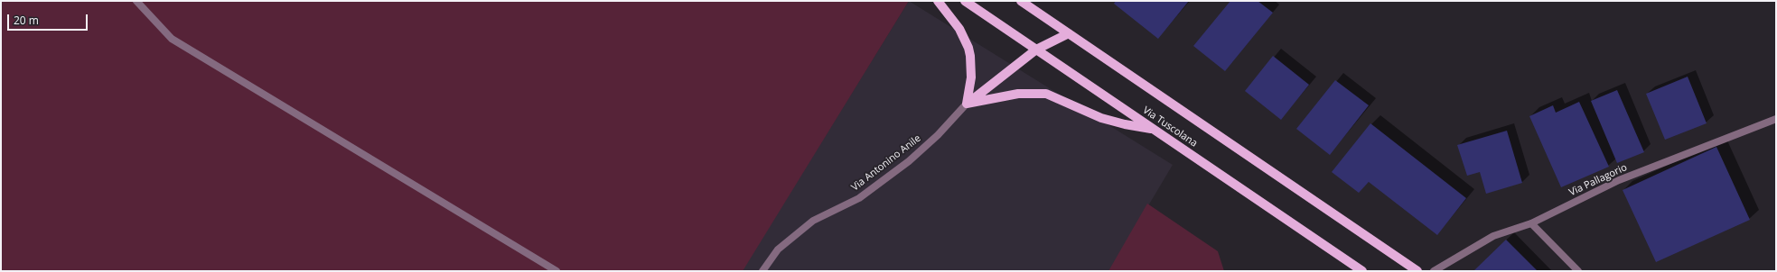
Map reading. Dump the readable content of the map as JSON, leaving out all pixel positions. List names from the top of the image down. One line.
{"streets":{"main road":["Via Tuscolana"],"street":["Via Antonino Anile","Via Pallagorio"]},"scale_bar":"20 m"}
